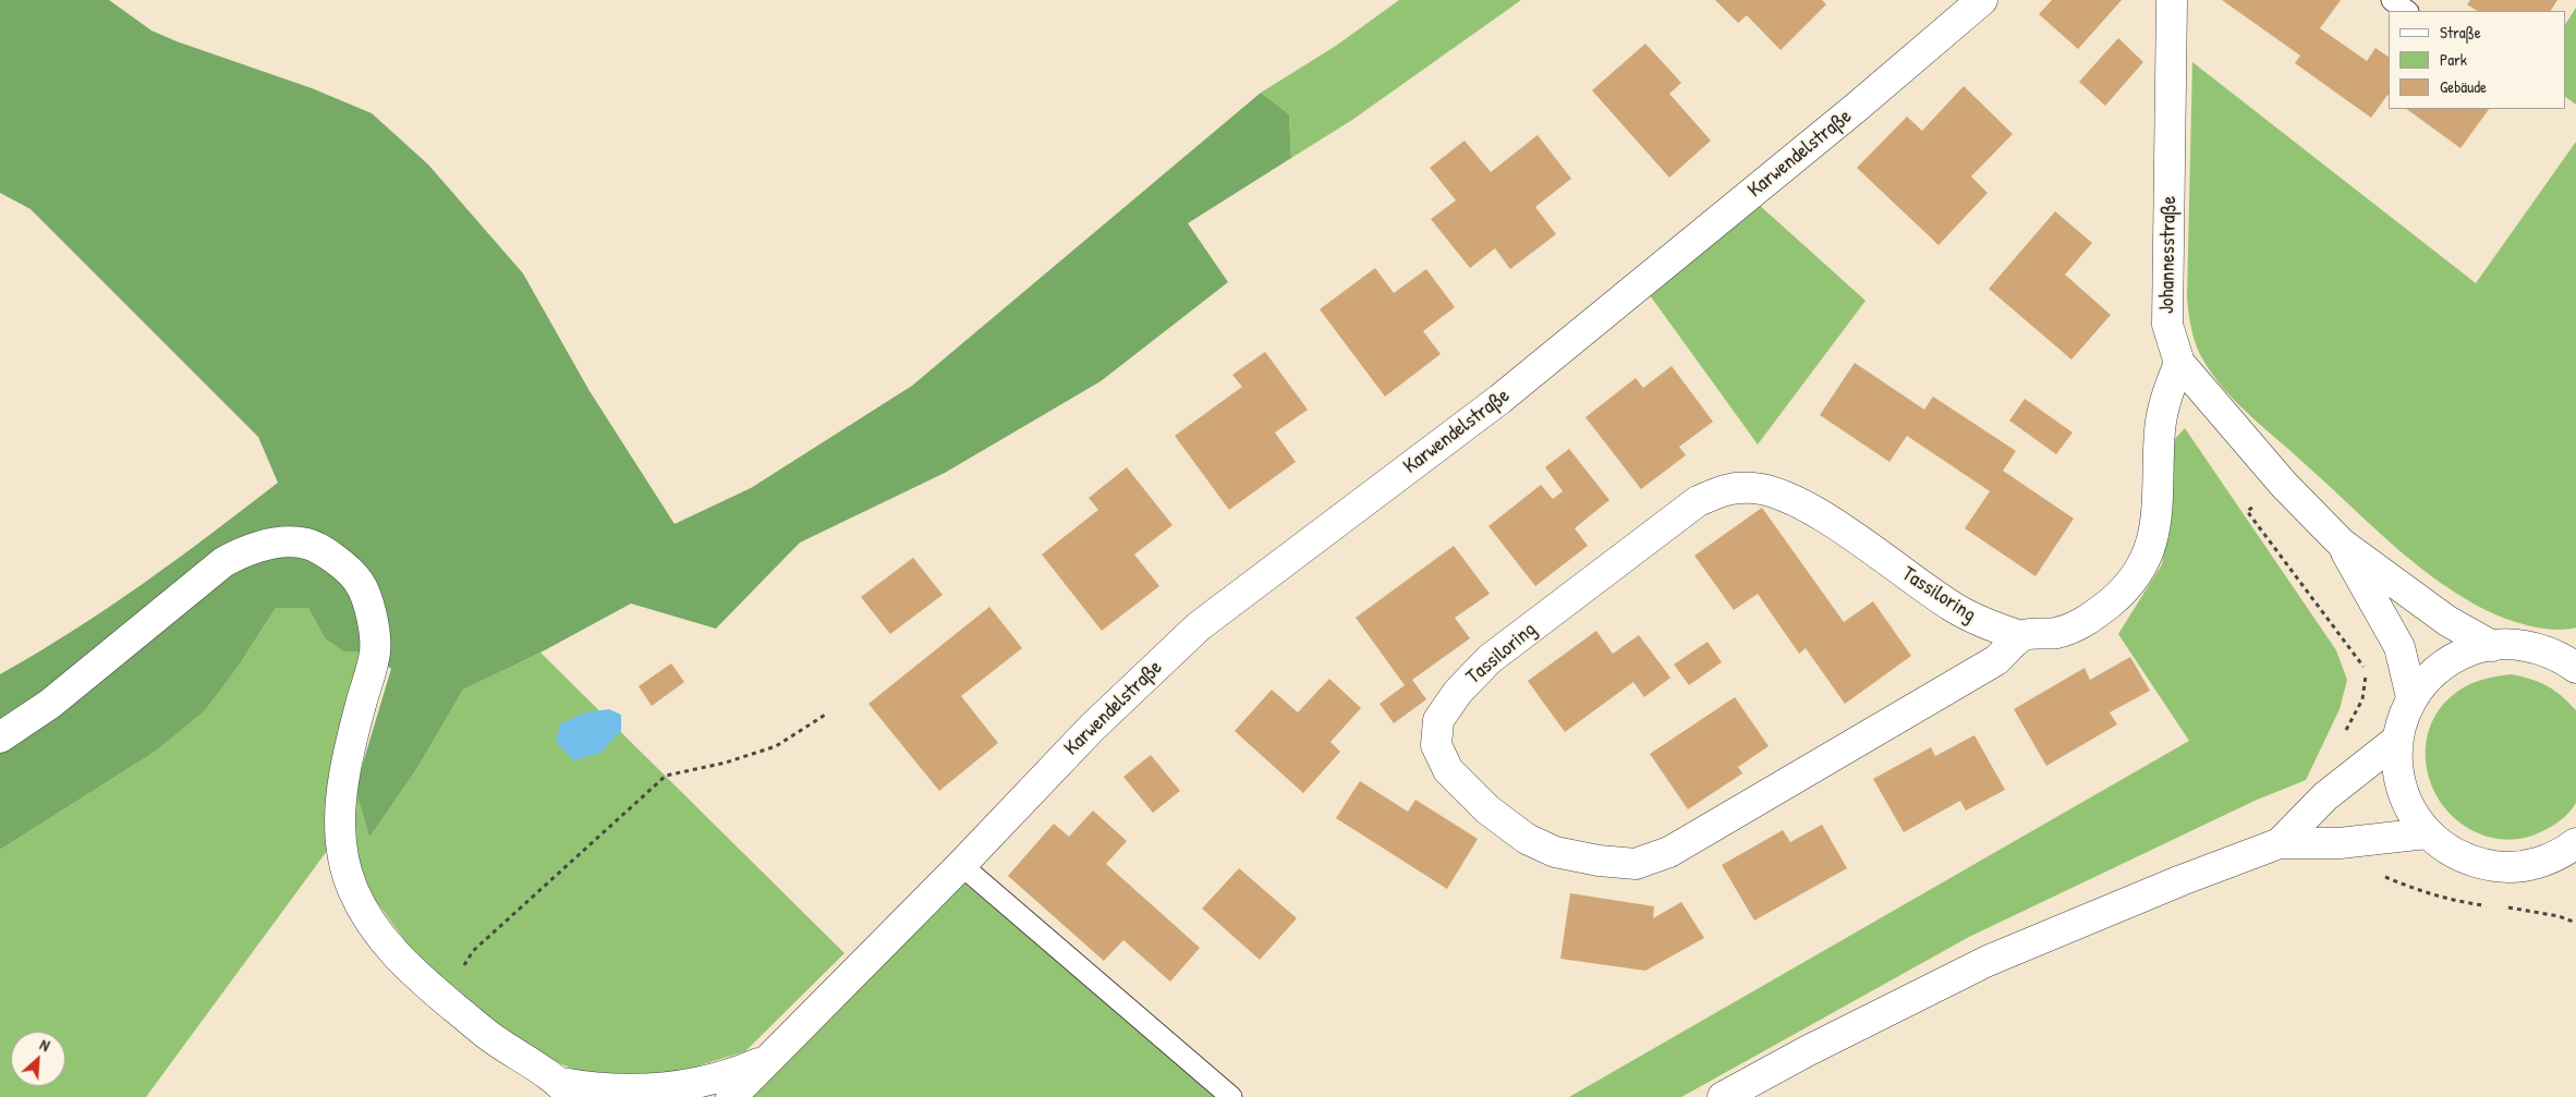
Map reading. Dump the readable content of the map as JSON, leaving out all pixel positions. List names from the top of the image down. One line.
{"streets":{"street":["Karwendelstraße","Johannesstraße","Tassiloring"]},"crossings":[["Johannesstraße","Tassiloring"]],"legend":["Straße","Park","Gebäude"],"north":"top right"}
